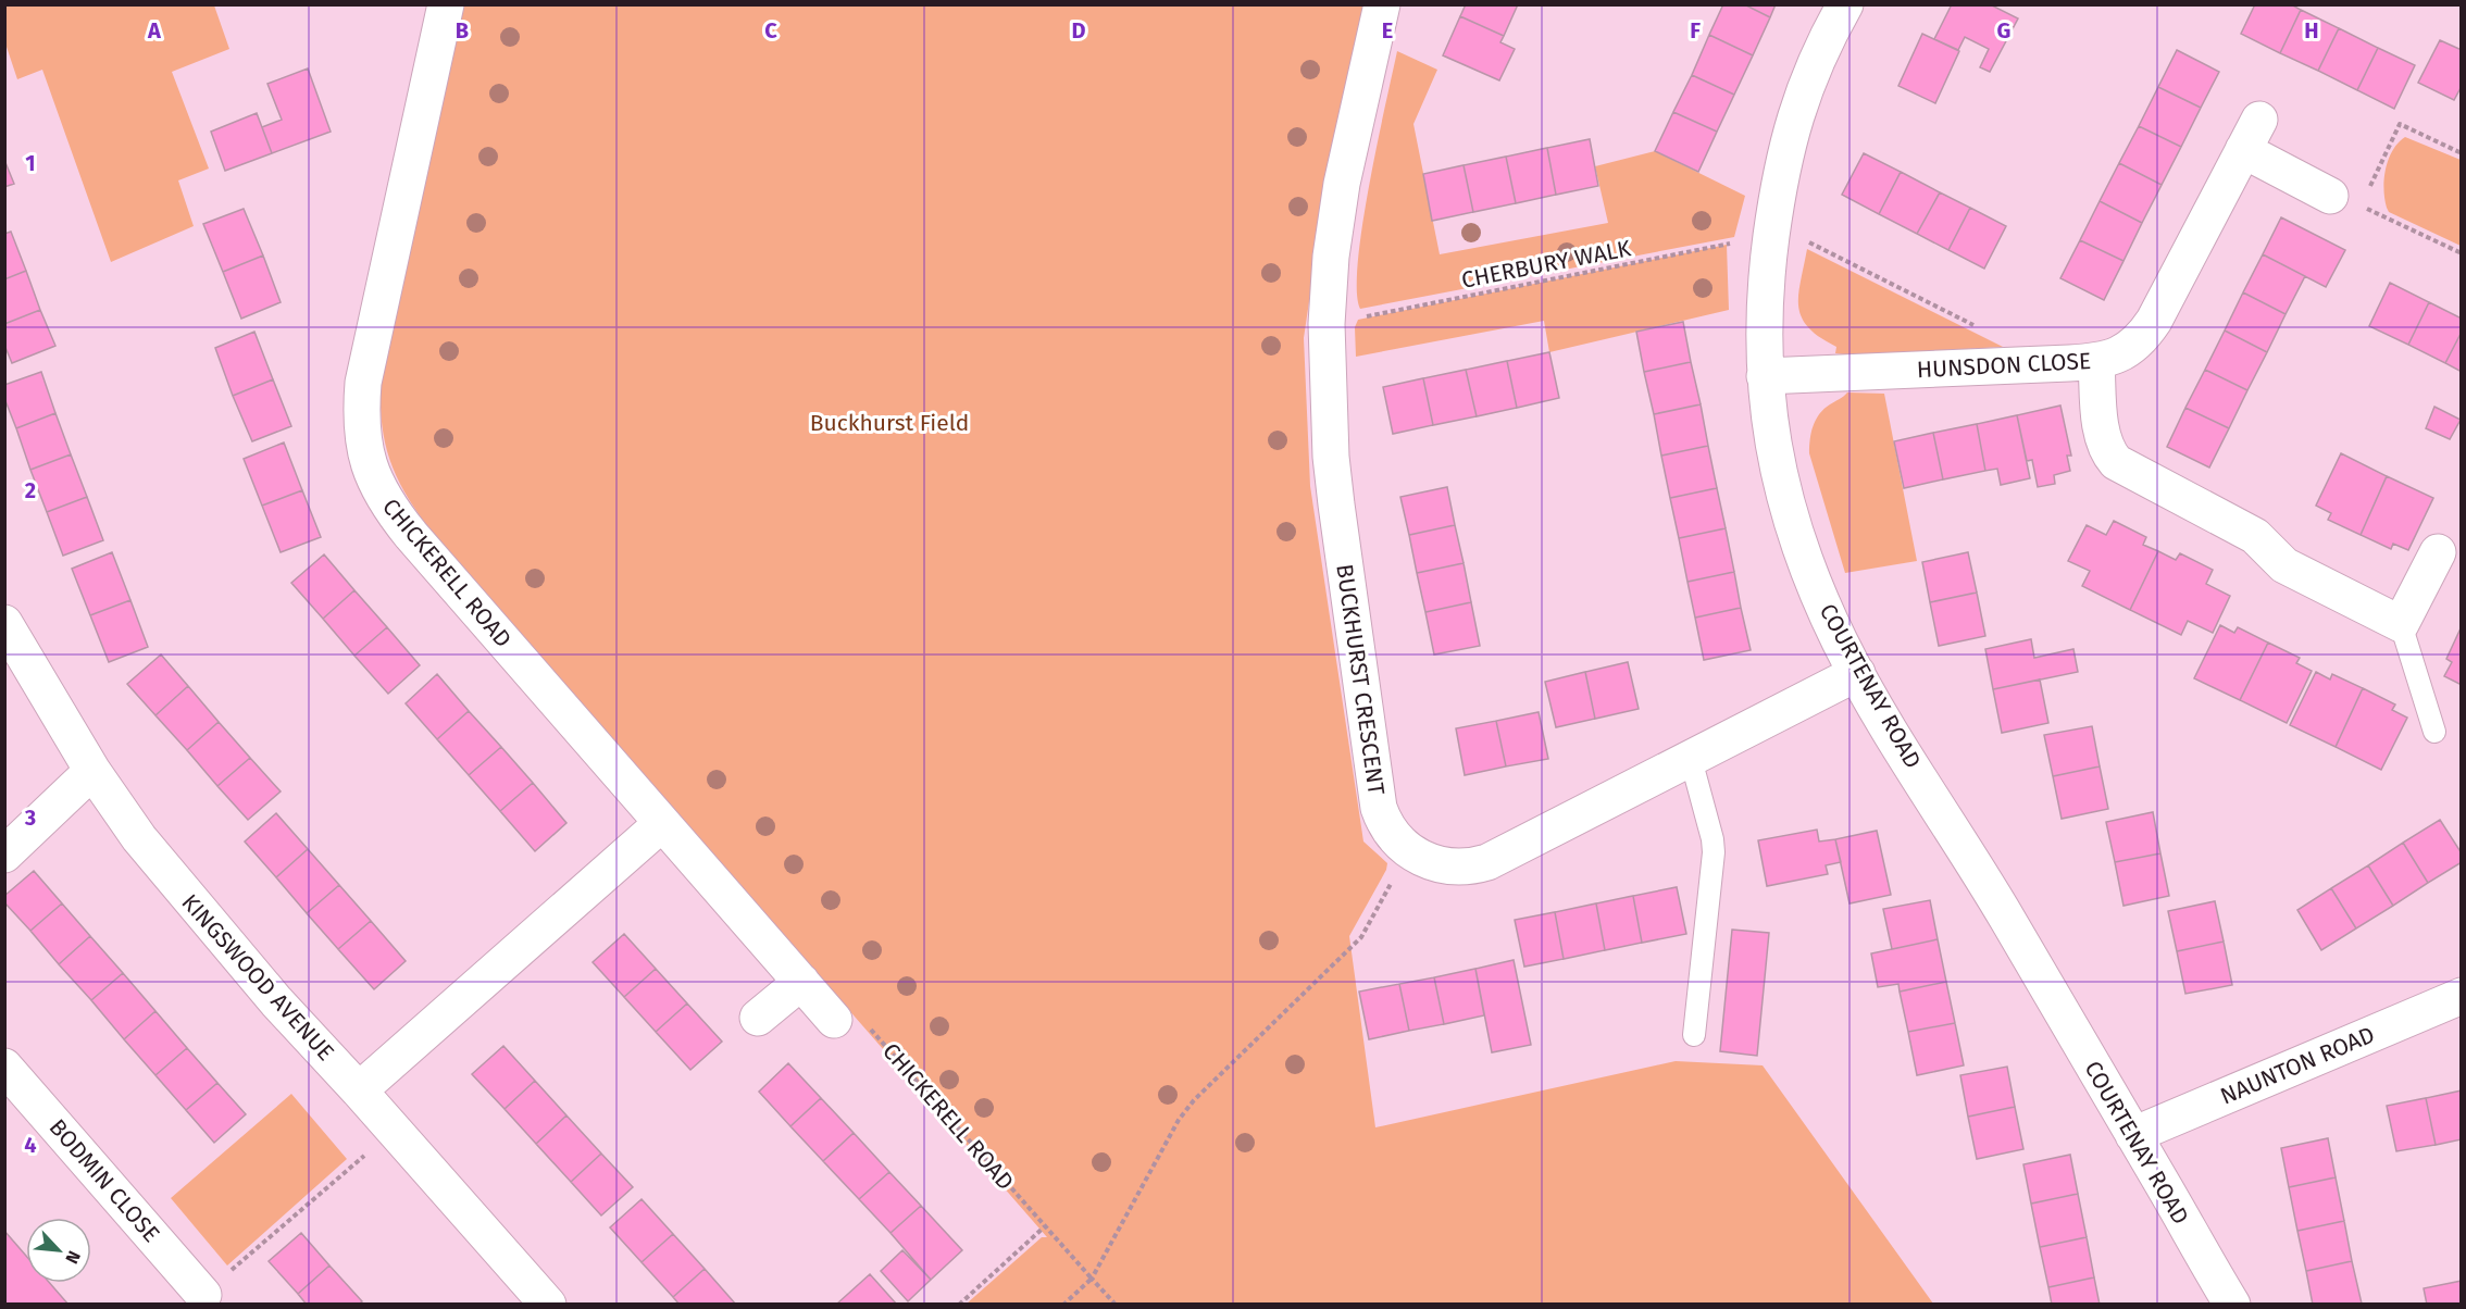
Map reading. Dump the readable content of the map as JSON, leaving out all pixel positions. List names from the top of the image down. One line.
{"streets":{"street":["HUNSDON CLOSE","CHICKERELL ROAD","BUCKHURST CRESCENT","COURTENAY ROAD","KINGSWOOD AVENUE","NAUNTON ROAD","BODMIN CLOSE"],"path":["CHERBURY WALK"]},"crossings":[["CHERBURY WALK","BUCKHURST CRESCENT"],["CHERBURY WALK","COURTENAY ROAD"],["HUNSDON CLOSE","COURTENAY ROAD"],["BUCKHURST CRESCENT","COURTENAY ROAD"],["COURTENAY ROAD","NAUNTON ROAD"]],"parks":["Buckhurst Field"],"north":"bottom right","grid":{"columns":["A","B","C","D","E","F","G","H"],"rows":["1","2","3","4"]}}
